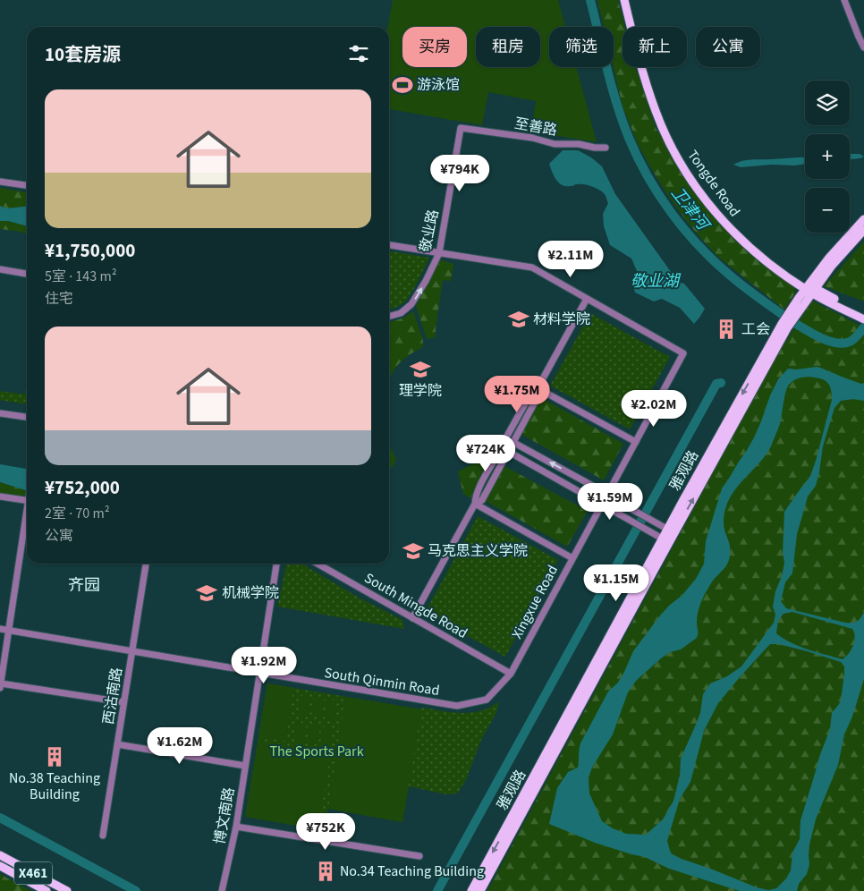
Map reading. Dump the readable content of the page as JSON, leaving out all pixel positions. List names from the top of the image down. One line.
{"streets":{"main road":["Tongde Road","雅观路","X461"],"street":["至善路","敬业路","Xingxue Road","South Mingde Road","South Qinmin Road","西沽南路","博文南路"]},"crossings":[["至善路","敬业路"],["Tongde Road","雅观路"],["Xingxue Road","South Mingde Road"],["Xingxue Road","South Qinmin Road"],["South Mingde Road","South Qinmin Road"],["South Qinmin Road","西沽南路"],["South Qinmin Road","博文南路"]],"one_way":["敬业路"],"districts":["齐园"],"water":["卫津河","敬业湖"],"parks":["The Sports Park"],"places":{"sports":["游泳馆"],"school or university":["材料学院","理学院","马克思主义学院","机械学院"],"building":["工会","No.38 Teaching Building","No.34 Teaching Building"]},"page":{"chip":["买房","租房","筛选","新上","公寓"],"heading":"10套房源","map_buttons":["+","−"],"list":[{"name":"¥1,750,000","note":"5室 · 143 m² · 住宅"},{"name":"¥752,000","note":"2室 · 70 m² · 公寓"}],"price":["¥794K","¥2.11M","¥1.75M","¥2.02M","¥724K","¥1.59M","¥1.15M","¥1.92M","¥1.62M","¥752K"]}}
